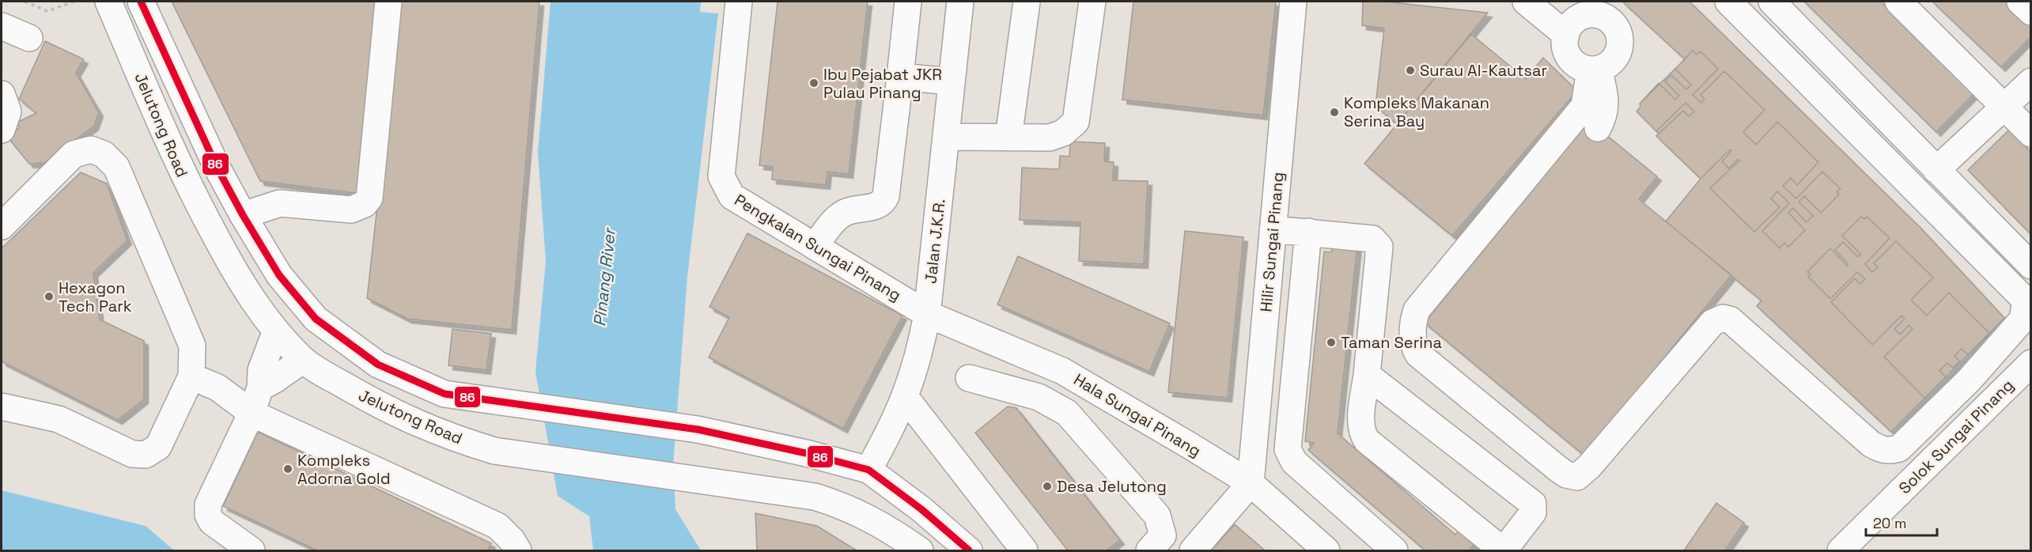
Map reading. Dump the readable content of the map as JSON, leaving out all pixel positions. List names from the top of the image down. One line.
{"streets":{"street":["Jelutong Road","Jalan J.K.R.","Hilir Sungai Pinang","Pengkalan Sungai Pinang","Hala Sungai Pinang","Solok Sungai Pinang"]},"crossings":[["Jelutong Road","Jalan J.K.R."],["Jalan J.K.R.","Pengkalan Sungai Pinang"],["Jalan J.K.R.","Hala Sungai Pinang"],["Hilir Sungai Pinang","Hala Sungai Pinang"],["Pengkalan Sungai Pinang","Hala Sungai Pinang"]],"water":["Pinang River"],"places":["Surau Al-Kautsar","Ibu Pejabat JKR Pulau Pinang","Kompleks Makanan Serina Bay","Hexagon Tech Park","Taman Serina","Kompleks Adorna Gold","Desa Jelutong"],"lines":["transit line 86"],"scale_bar":"20 m"}
